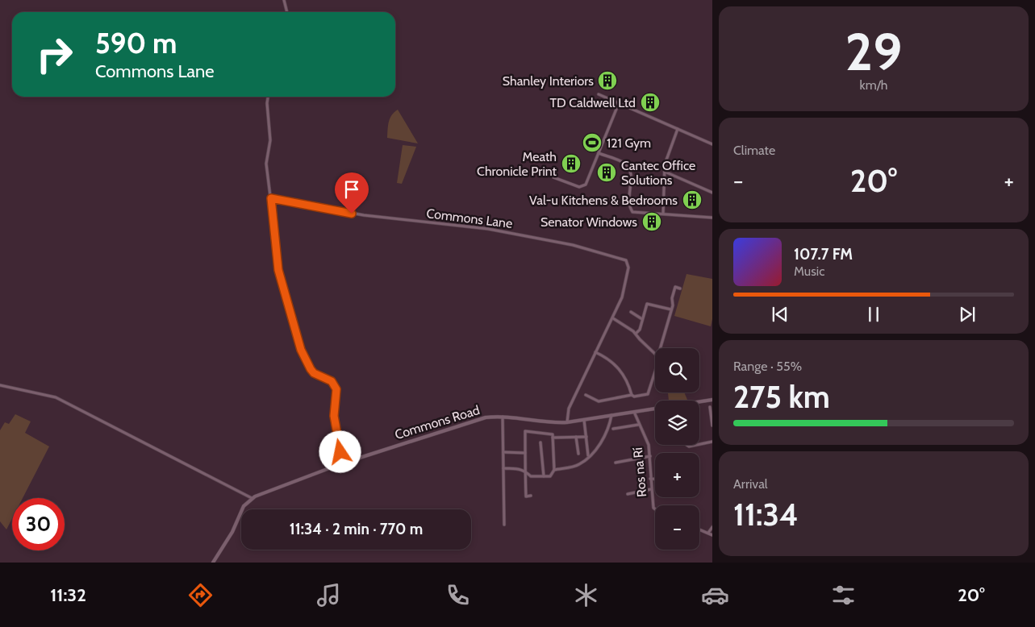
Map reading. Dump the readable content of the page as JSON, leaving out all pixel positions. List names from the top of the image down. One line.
{"streets":{"street":["Commons Lane","Commons Road","Ros na Rí"]},"crossings":[["Commons Lane","Commons Road"],["Commons Road","Ros na Rí"]],"places":{"building":["Shanley Interiors","TD Caldwell Ltd","Meath Chronicle Print","Cantec Office Solutions","Val-u Kitchens & Bedrooms","Senator Windows"],"sports":["121 Gym"]},"page":{"tile":[["29","km/h"],"Climate",["Range · 55%","275 km"],["Arrival","11:34"]],"turn":["590 m","Commons Lane"],"heat":["−","20°","+"],"song":["107.7 FM","Music"],"map_buttons":["+","−"],"limit":"30","trip":"11:34 · 2 min · 770 m","tabs":["11:32","20°"]}}
